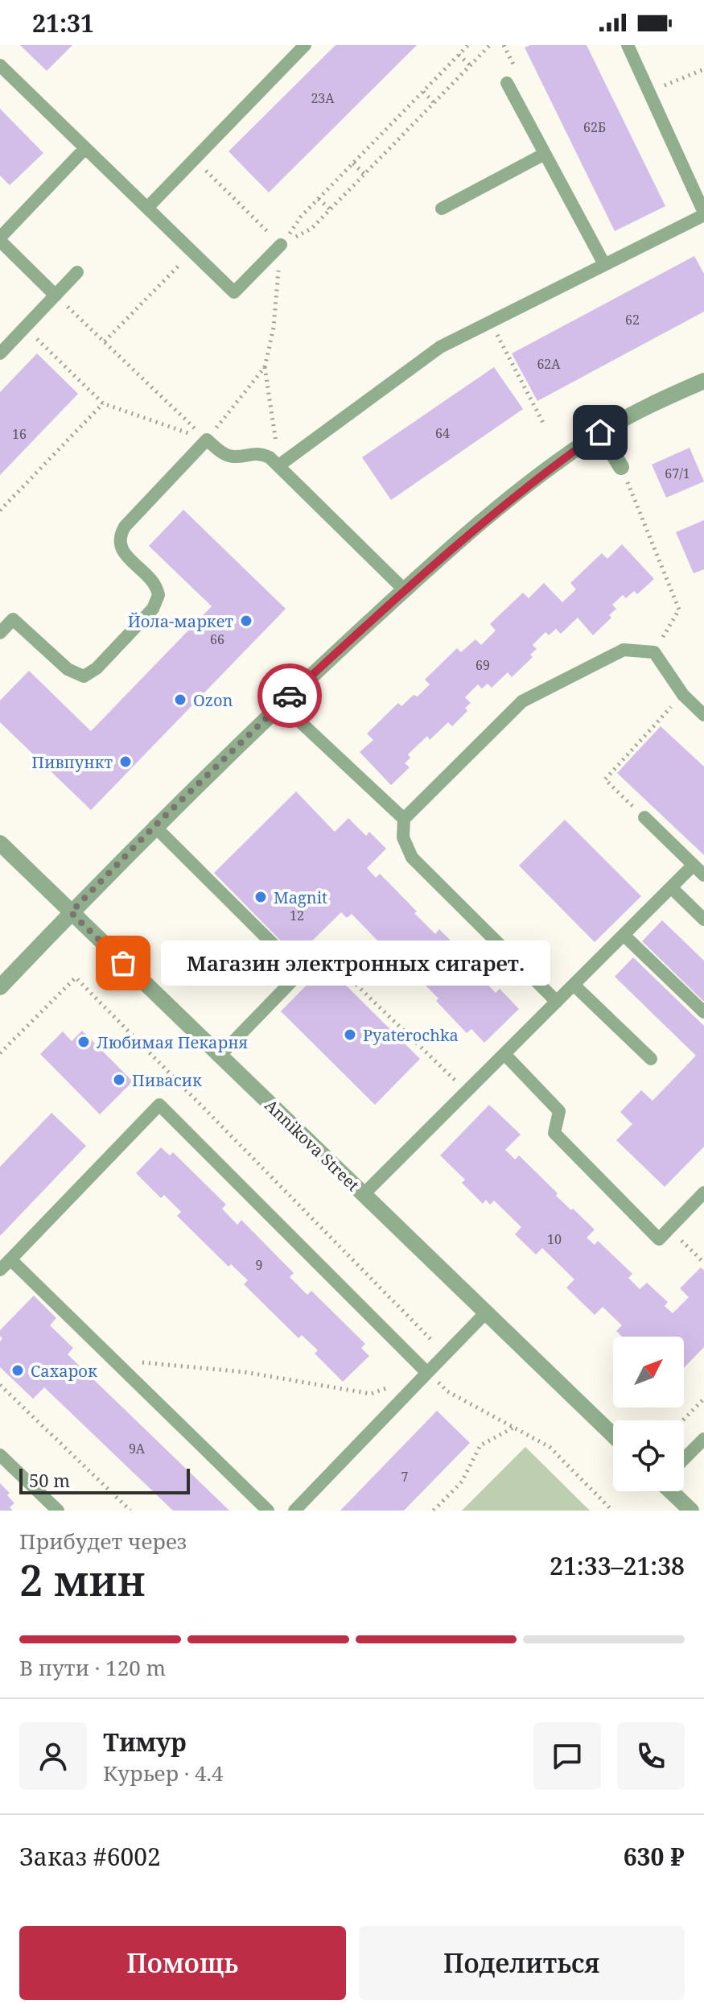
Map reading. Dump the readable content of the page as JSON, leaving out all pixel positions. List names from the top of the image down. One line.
{"streets":{"street":["Annikova Street"]},"places":["Йола-маркет","Ozon","Пивпункт","Magnit","Магазин электронных сигарет.","Pyaterochka","Любимая Пекарня","Пивасик","Сахарок"],"house_numbers":["23А","62Б","62","62А","64","16","67/1","66","69","12","10","9","9А","7"],"scale_bar":"50 m","north":"top right","page":{"status":"21:31","bubble":"Магазин электронных сигарет.","scale":"50 m","heading":["2 мин","Прибудет через","21:33–21:38"],"panel":["Тимур","Курьер · 4.4","Заказ #6002","630 ₽"],"bar":"В пути · 120 m","buttons":["Помощь","Поделиться"]}}
